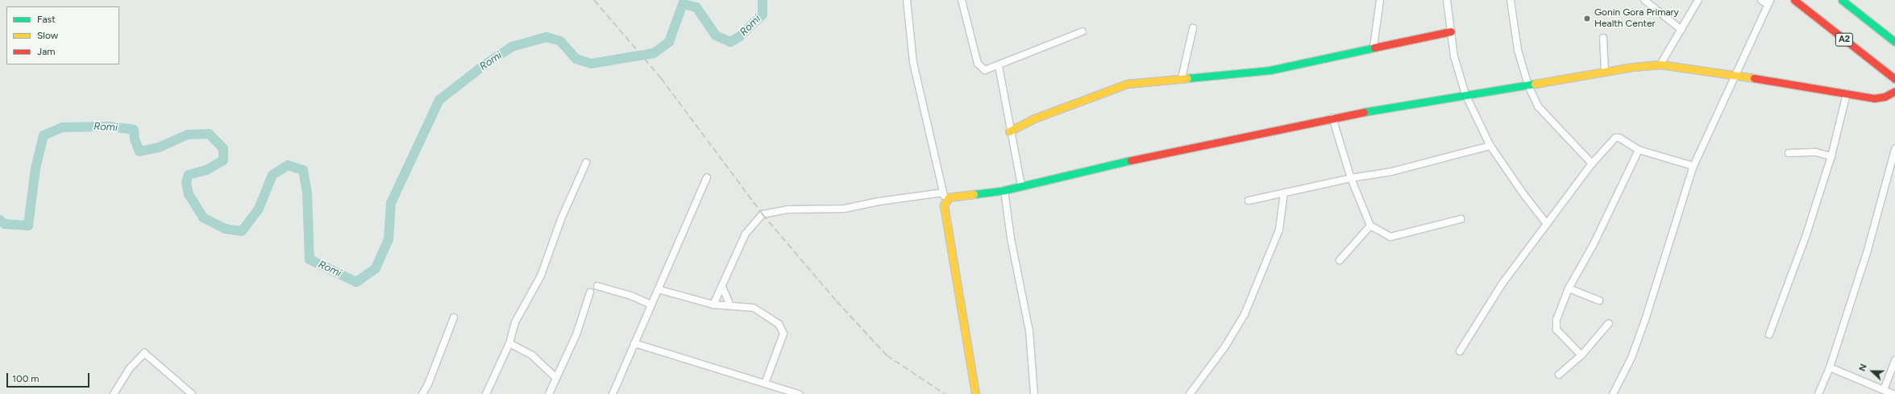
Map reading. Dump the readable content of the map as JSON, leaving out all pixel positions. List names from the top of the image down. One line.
{"streets":{"main road":["A2"]},"water":["Romi"],"places":["Gonin Gora Primary Health Center"],"legend":["Fast","Slow","Jam"],"scale_bar":"100 m","north":"left"}
